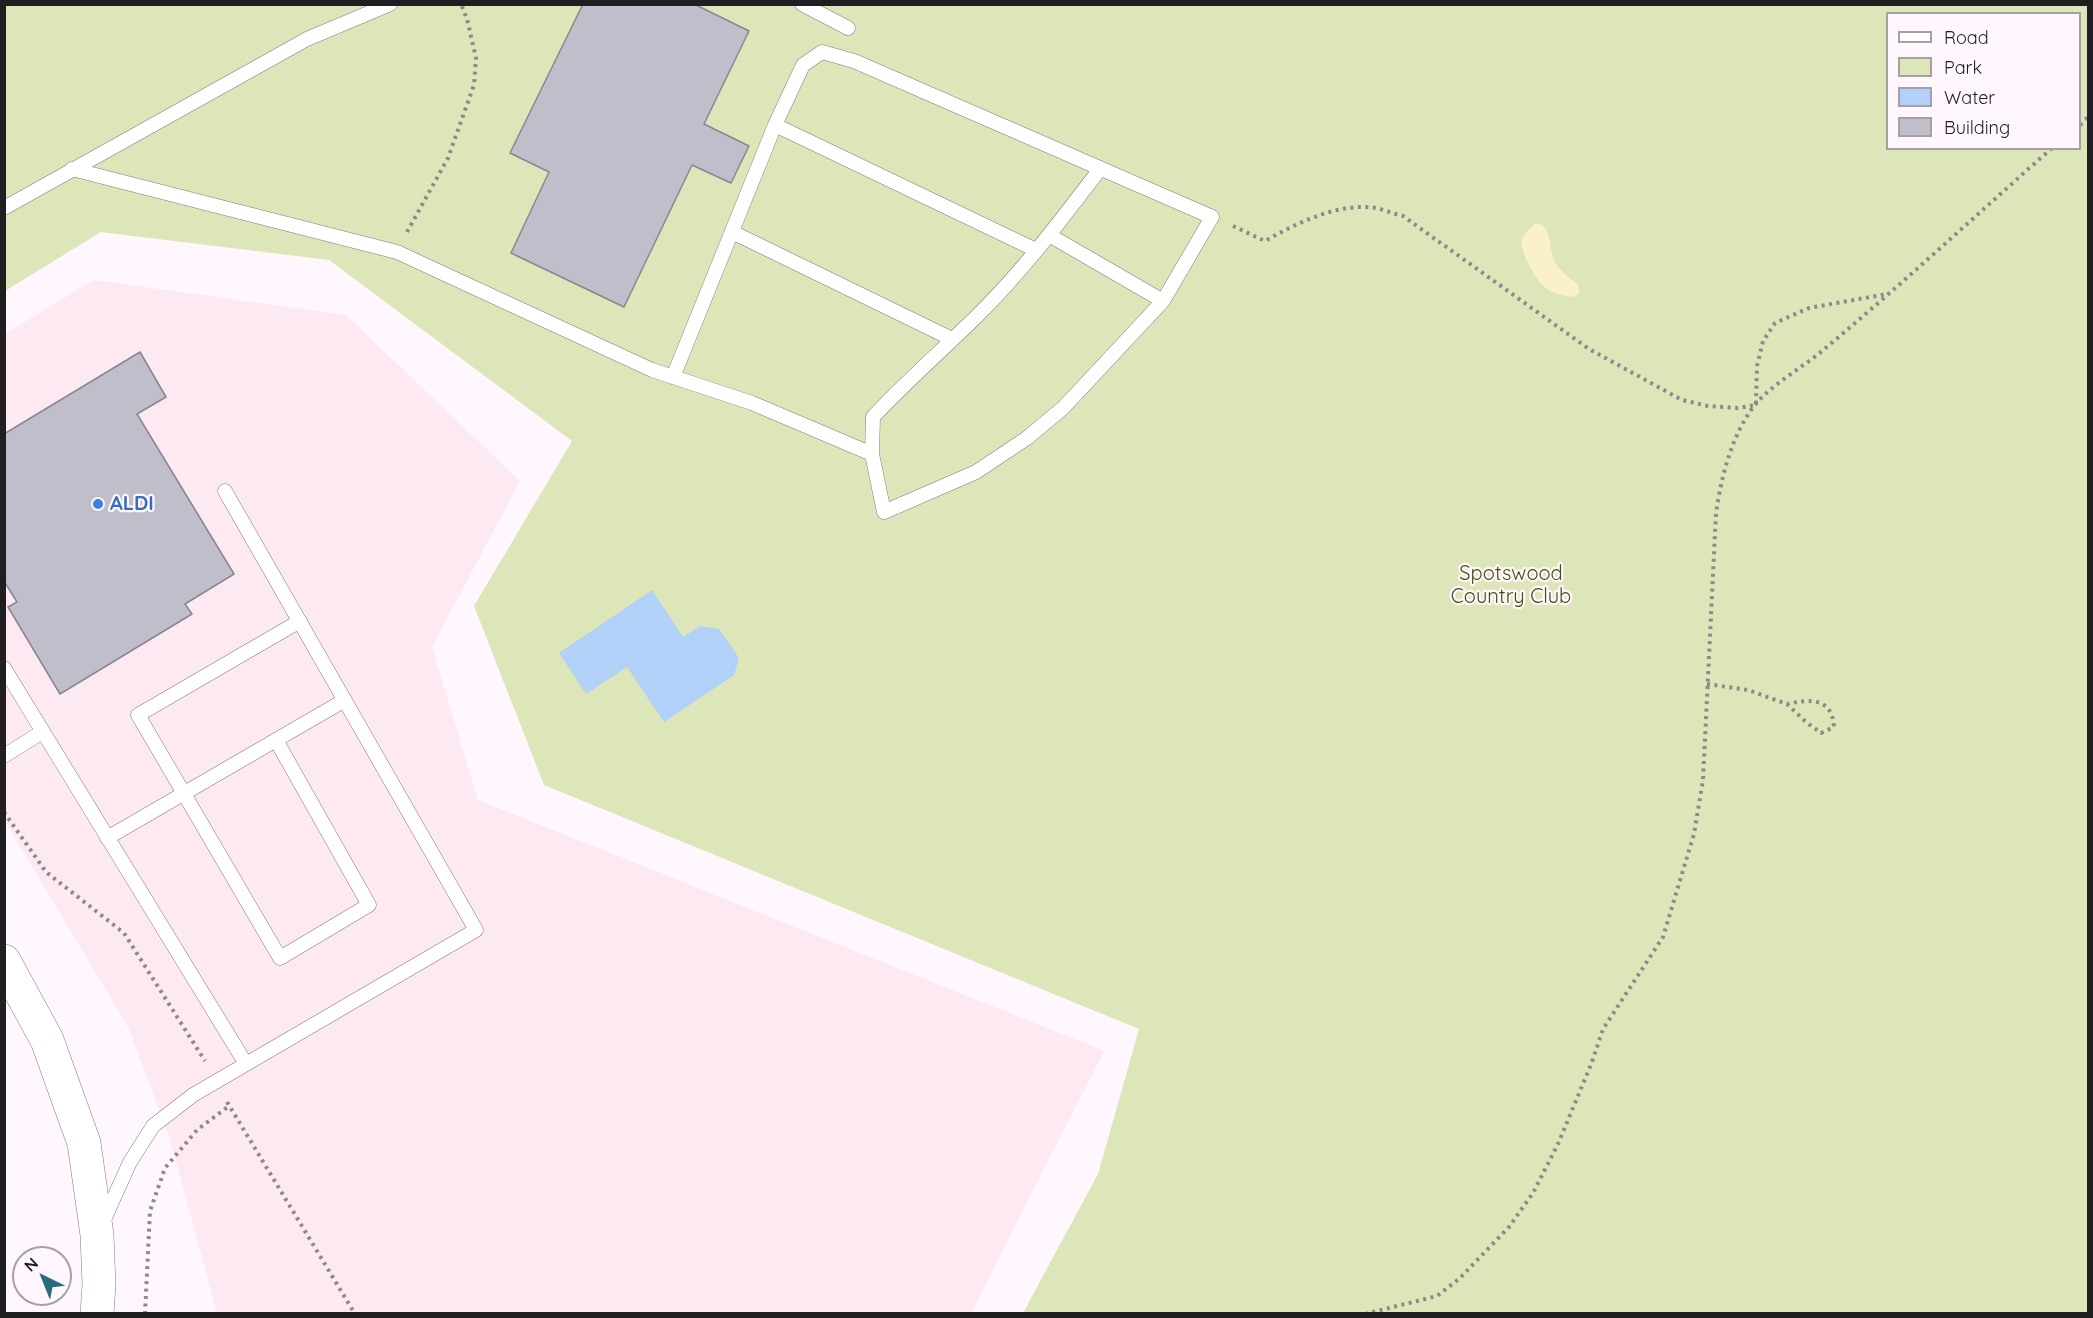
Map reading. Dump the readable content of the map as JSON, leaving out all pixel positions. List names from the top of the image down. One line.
{"parks":["Spotswood Country Club"],"places":["ALDI"],"legend":["Road","Park","Water","Building"],"north":"top left"}
